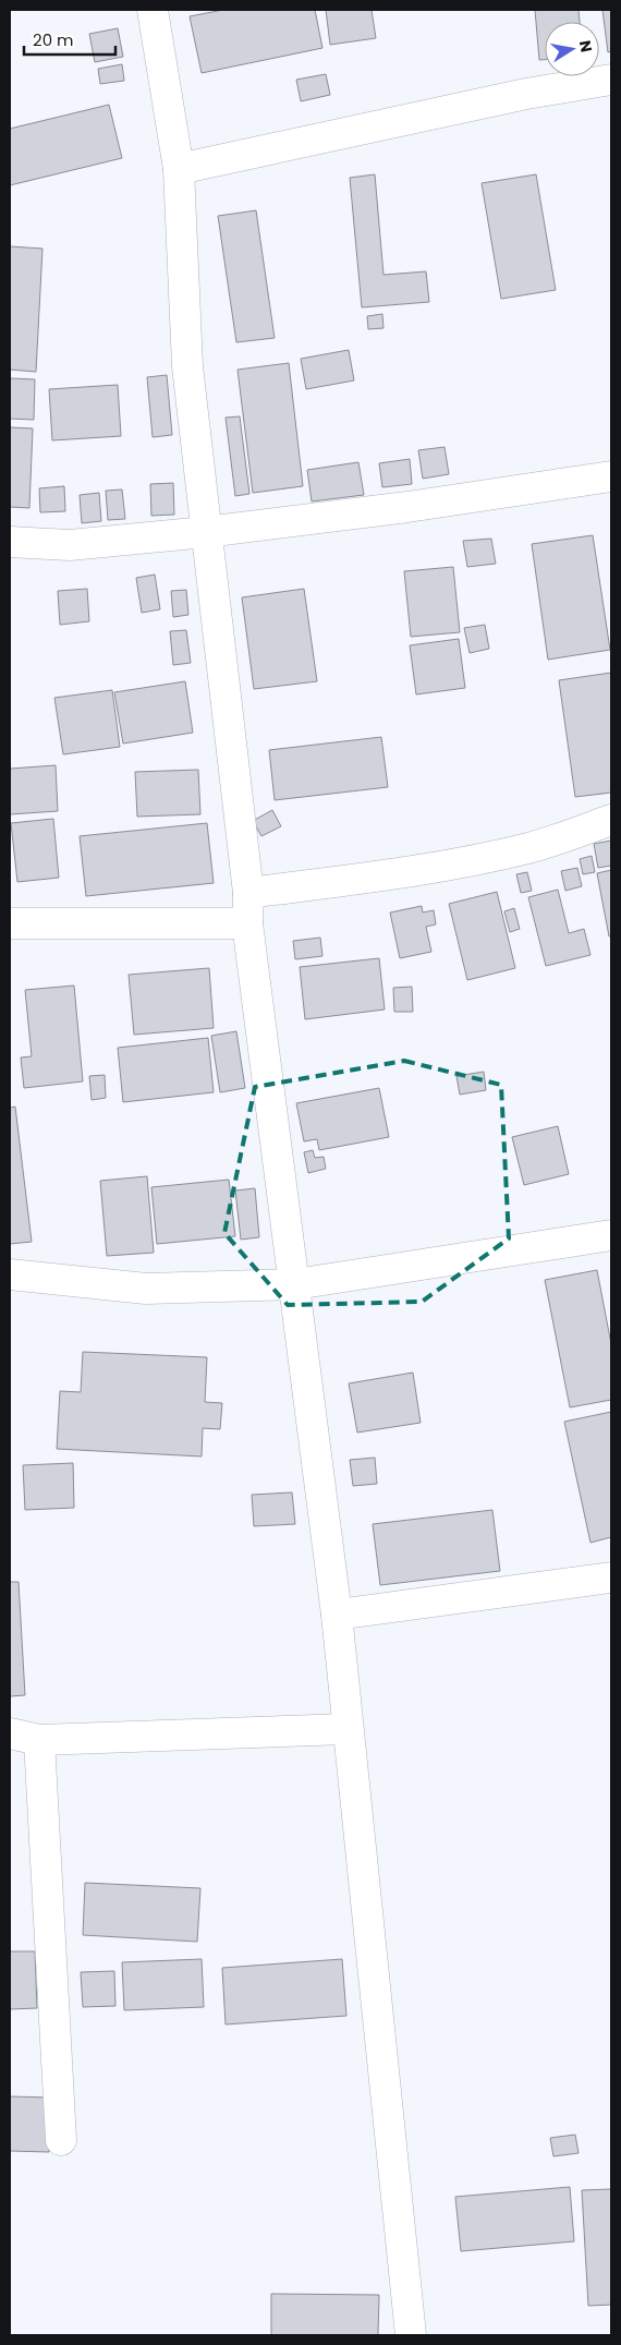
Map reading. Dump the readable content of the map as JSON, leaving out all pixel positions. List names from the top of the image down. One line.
{"scale_bar":"20 m","north":"right"}
